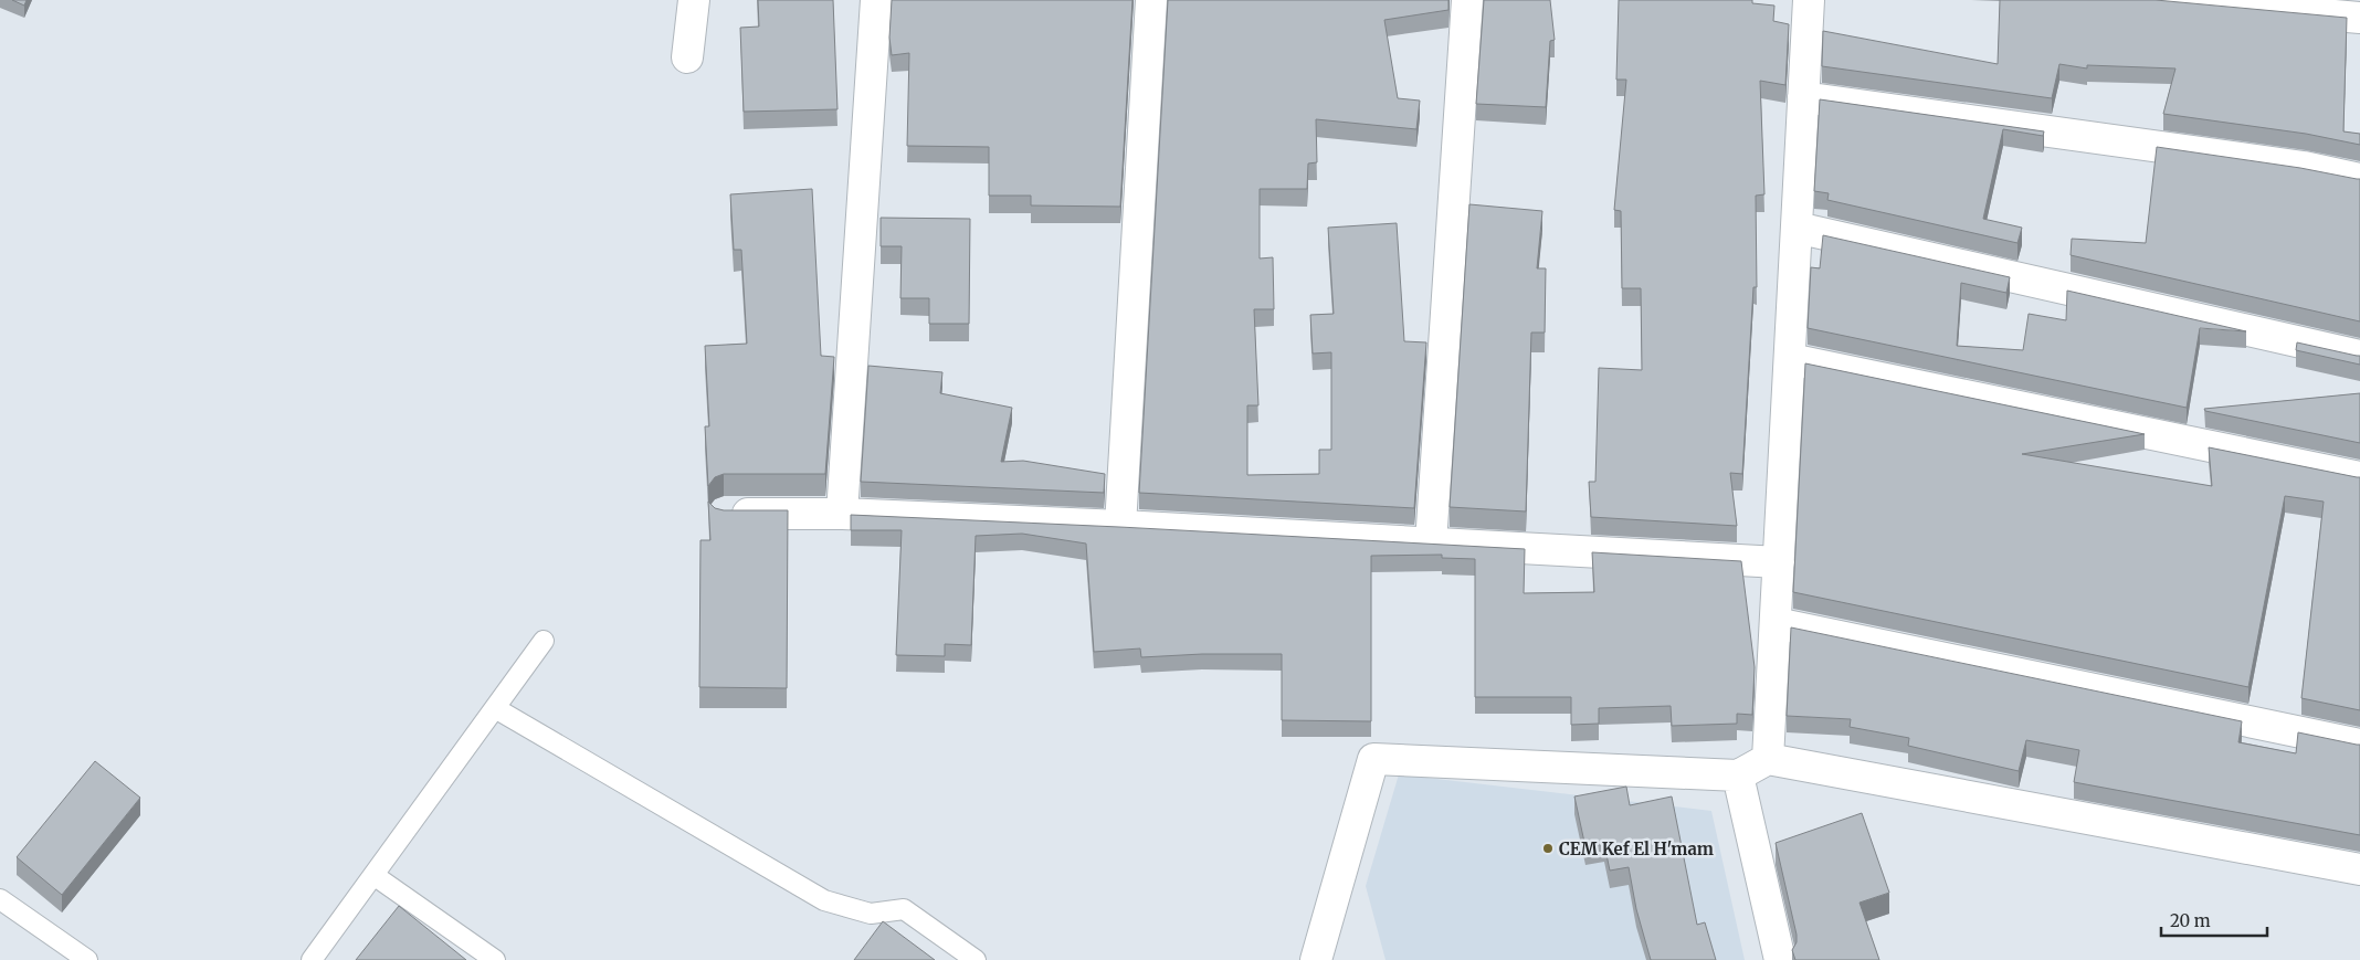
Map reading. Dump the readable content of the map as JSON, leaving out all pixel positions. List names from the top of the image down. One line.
{"places":["CEM Kef El H'mam"],"scale_bar":"20 m"}
